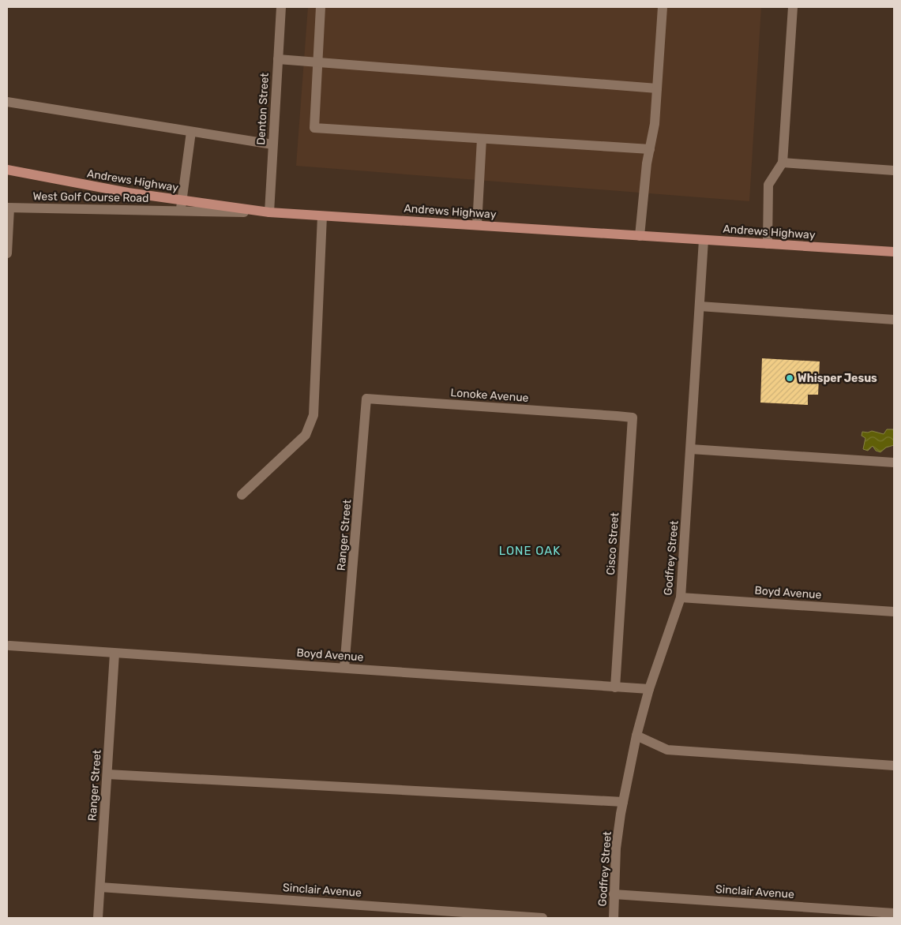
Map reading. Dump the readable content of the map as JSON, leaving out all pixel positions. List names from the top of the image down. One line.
{"streets":{"main road":["Andrews Highway"],"street":["Denton Street","West Golf Course Road","Lonoke Avenue","Ranger Street","Cisco Street","Godfrey Street","Boyd Avenue","Sinclair Avenue"]},"crossings":[["Denton Street","Andrews Highway"],["Denton Street","West Golf Course Road"],["Andrews Highway","West Golf Course Road"],["Andrews Highway","Godfrey Street"],["Lonoke Avenue","Ranger Street"],["Lonoke Avenue","Cisco Street"],["Ranger Street","Boyd Avenue"],["Ranger Street","Sinclair Avenue"],["Cisco Street","Boyd Avenue"],["Godfrey Street","Boyd Avenue"],["Godfrey Street","Sinclair Avenue"]],"districts":["LONE OAK"],"places":["Whisper Jesus"]}
